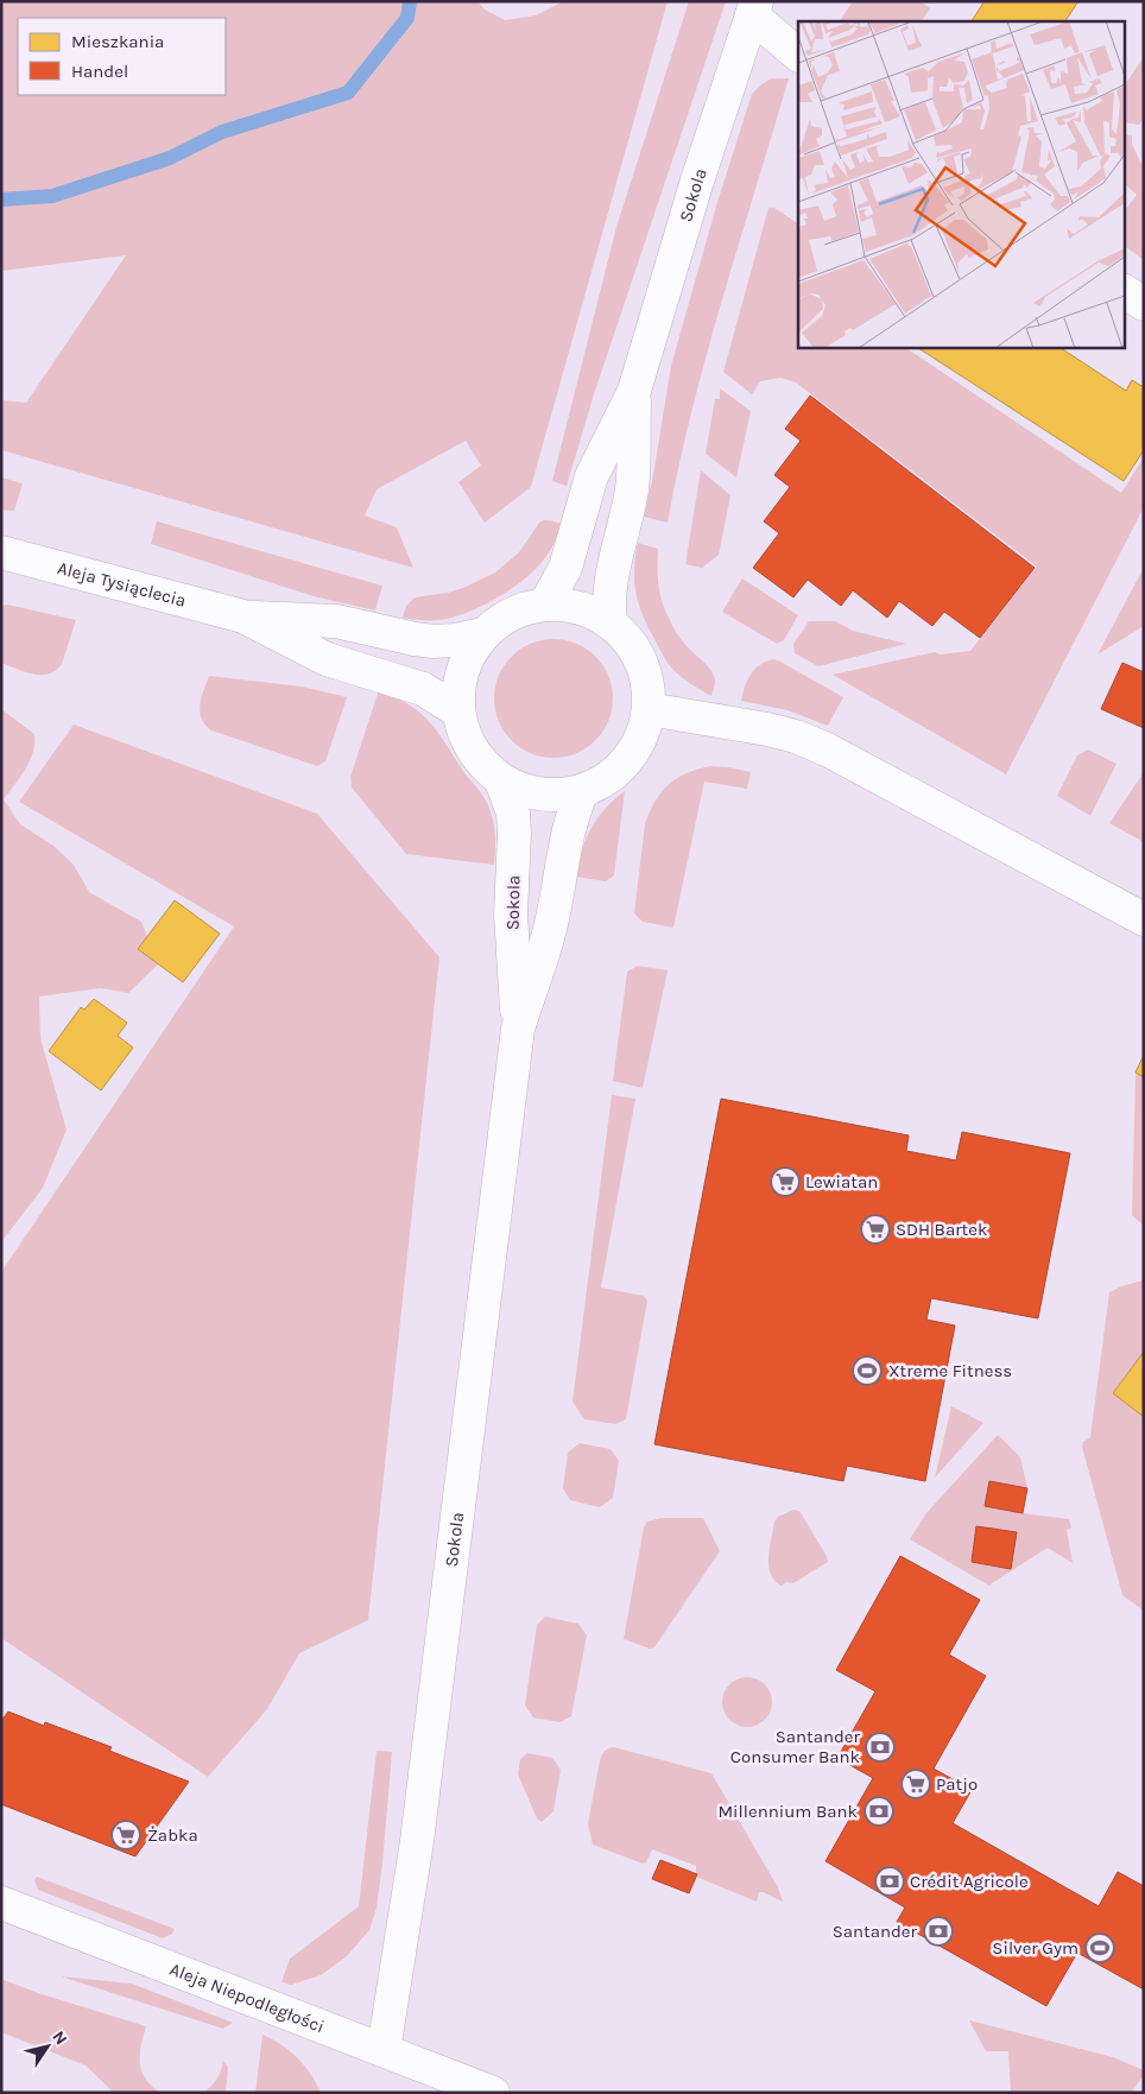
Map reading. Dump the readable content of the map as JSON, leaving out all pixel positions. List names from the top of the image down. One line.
{"streets":{"street":["Sokola","Aleja Tysiąclecia","Aleja Niepodległości"]},"crossings":[["Sokola","Aleja Tysiąclecia"],["Sokola","Aleja Niepodległości"]],"places":{"supermarket":["Lewiatan","SDH Bartek","Patjo","Żabka"],"sports":["Xtreme Fitness","Silver Gym"],"bank":["Santander Consumer Bank","Millennium Bank","Crédit Agricole","Santander"]},"legend":["Mieszkania","Handel"],"north":"top right"}
